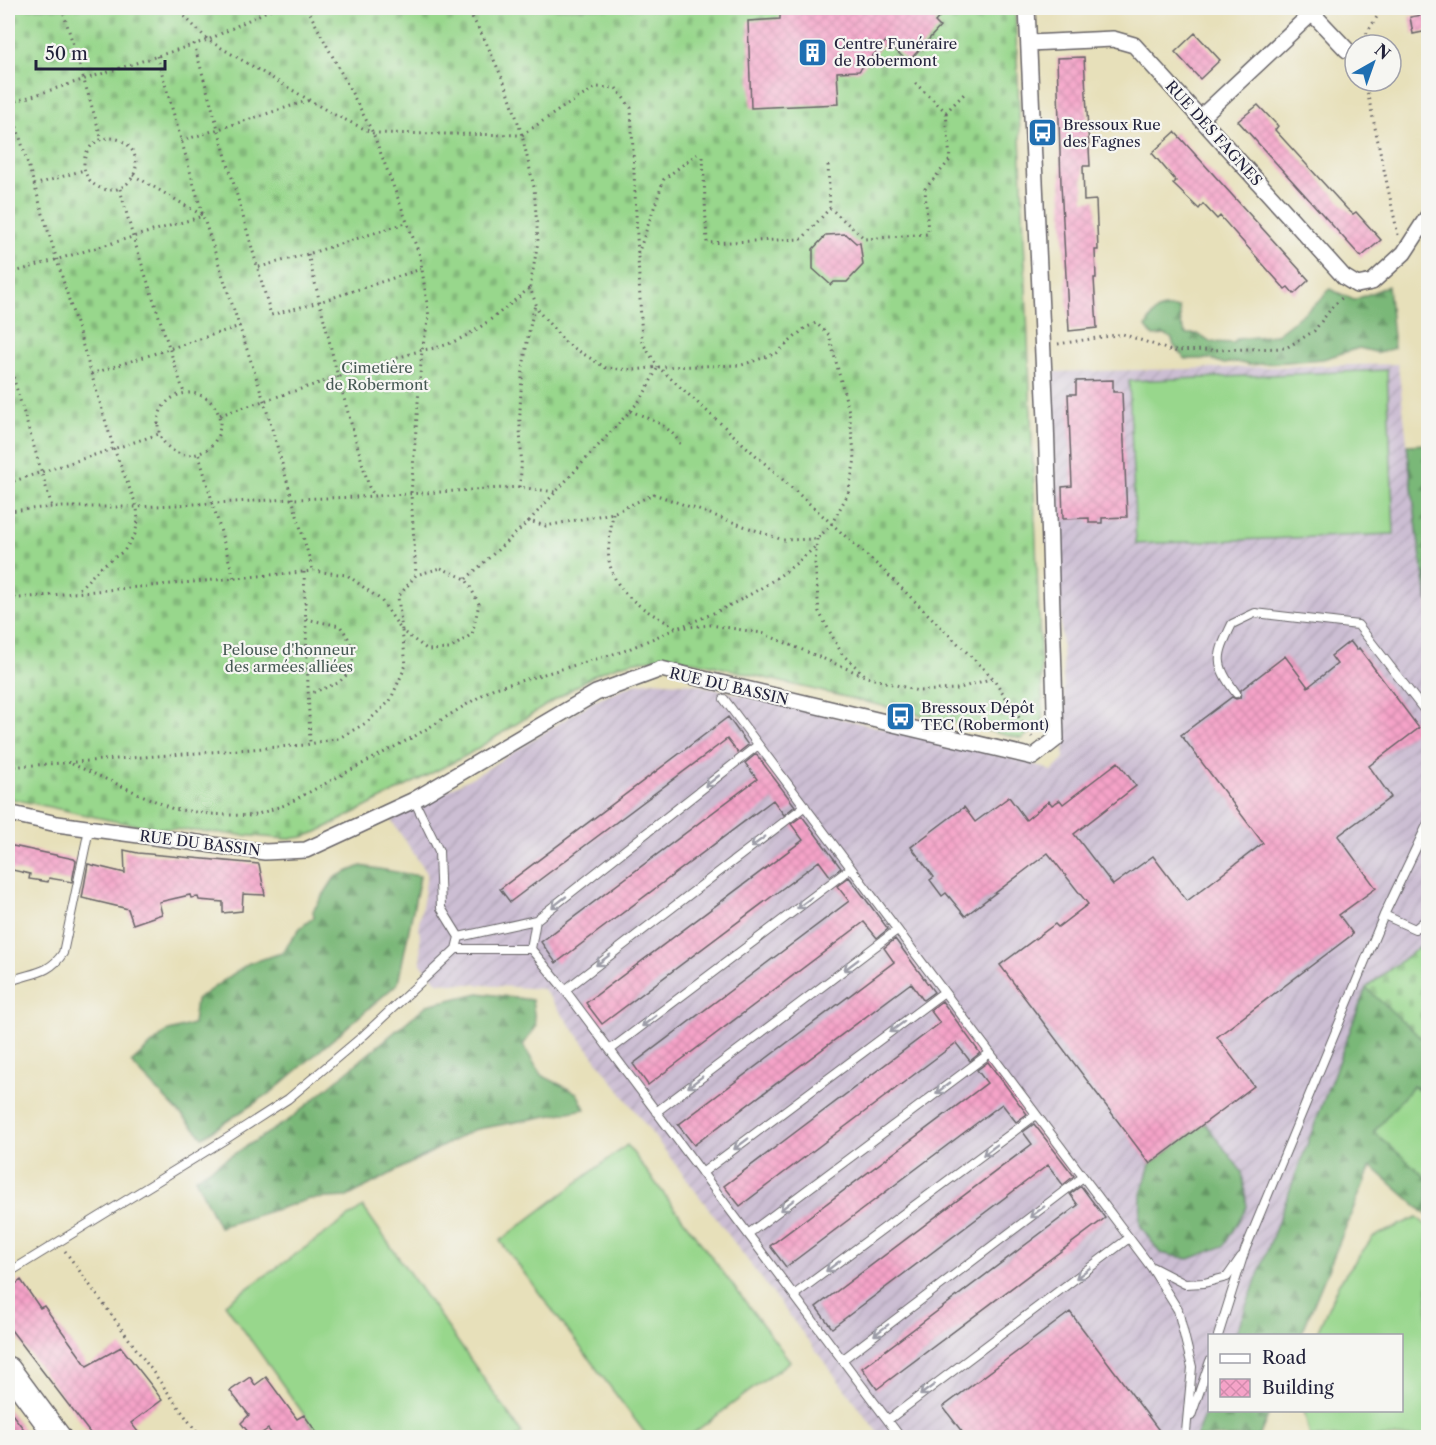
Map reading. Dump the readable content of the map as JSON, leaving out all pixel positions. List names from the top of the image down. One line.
{"streets":{"street":["RUE DES FAGNES","RUE DU BASSIN"]},"parks":["Cimetière de Robermont","Pelouse d'honneur des armées alliées"],"places":{"building":["Centre Funéraire de Robermont"],"bus stop":["Bressoux Rue des Fagnes","Bressoux Dépôt TEC (Robermont)"]},"legend":["Road","Building"],"scale_bar":"50 m","north":"top right"}
